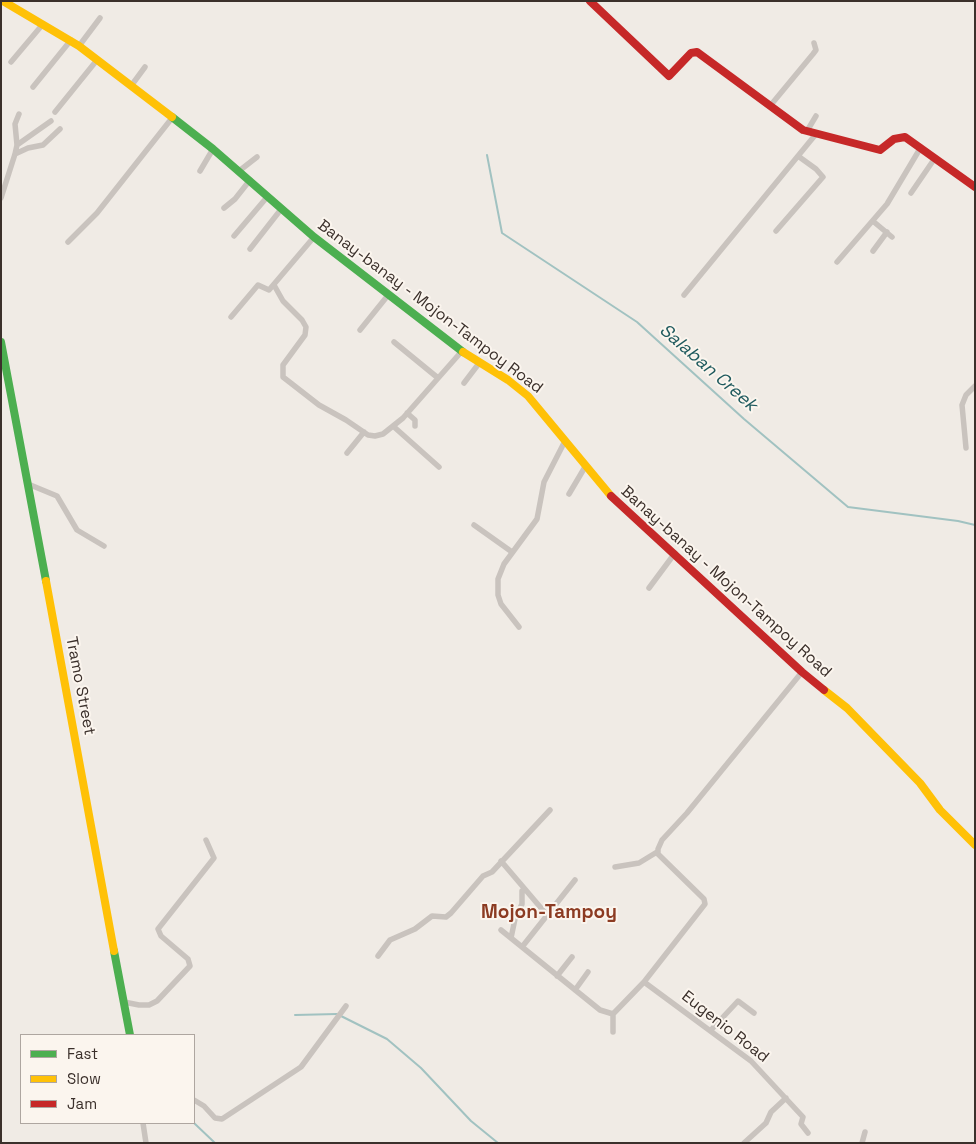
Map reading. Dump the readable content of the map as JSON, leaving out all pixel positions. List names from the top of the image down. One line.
{"streets":{"street":["Banay-banay - Mojon-Tampoy Road","Tramo Street","Eugenio Road"]},"districts":["Mojon-Tampoy"],"water":["Salaban Creek"],"legend":["Fast","Slow","Jam"]}
